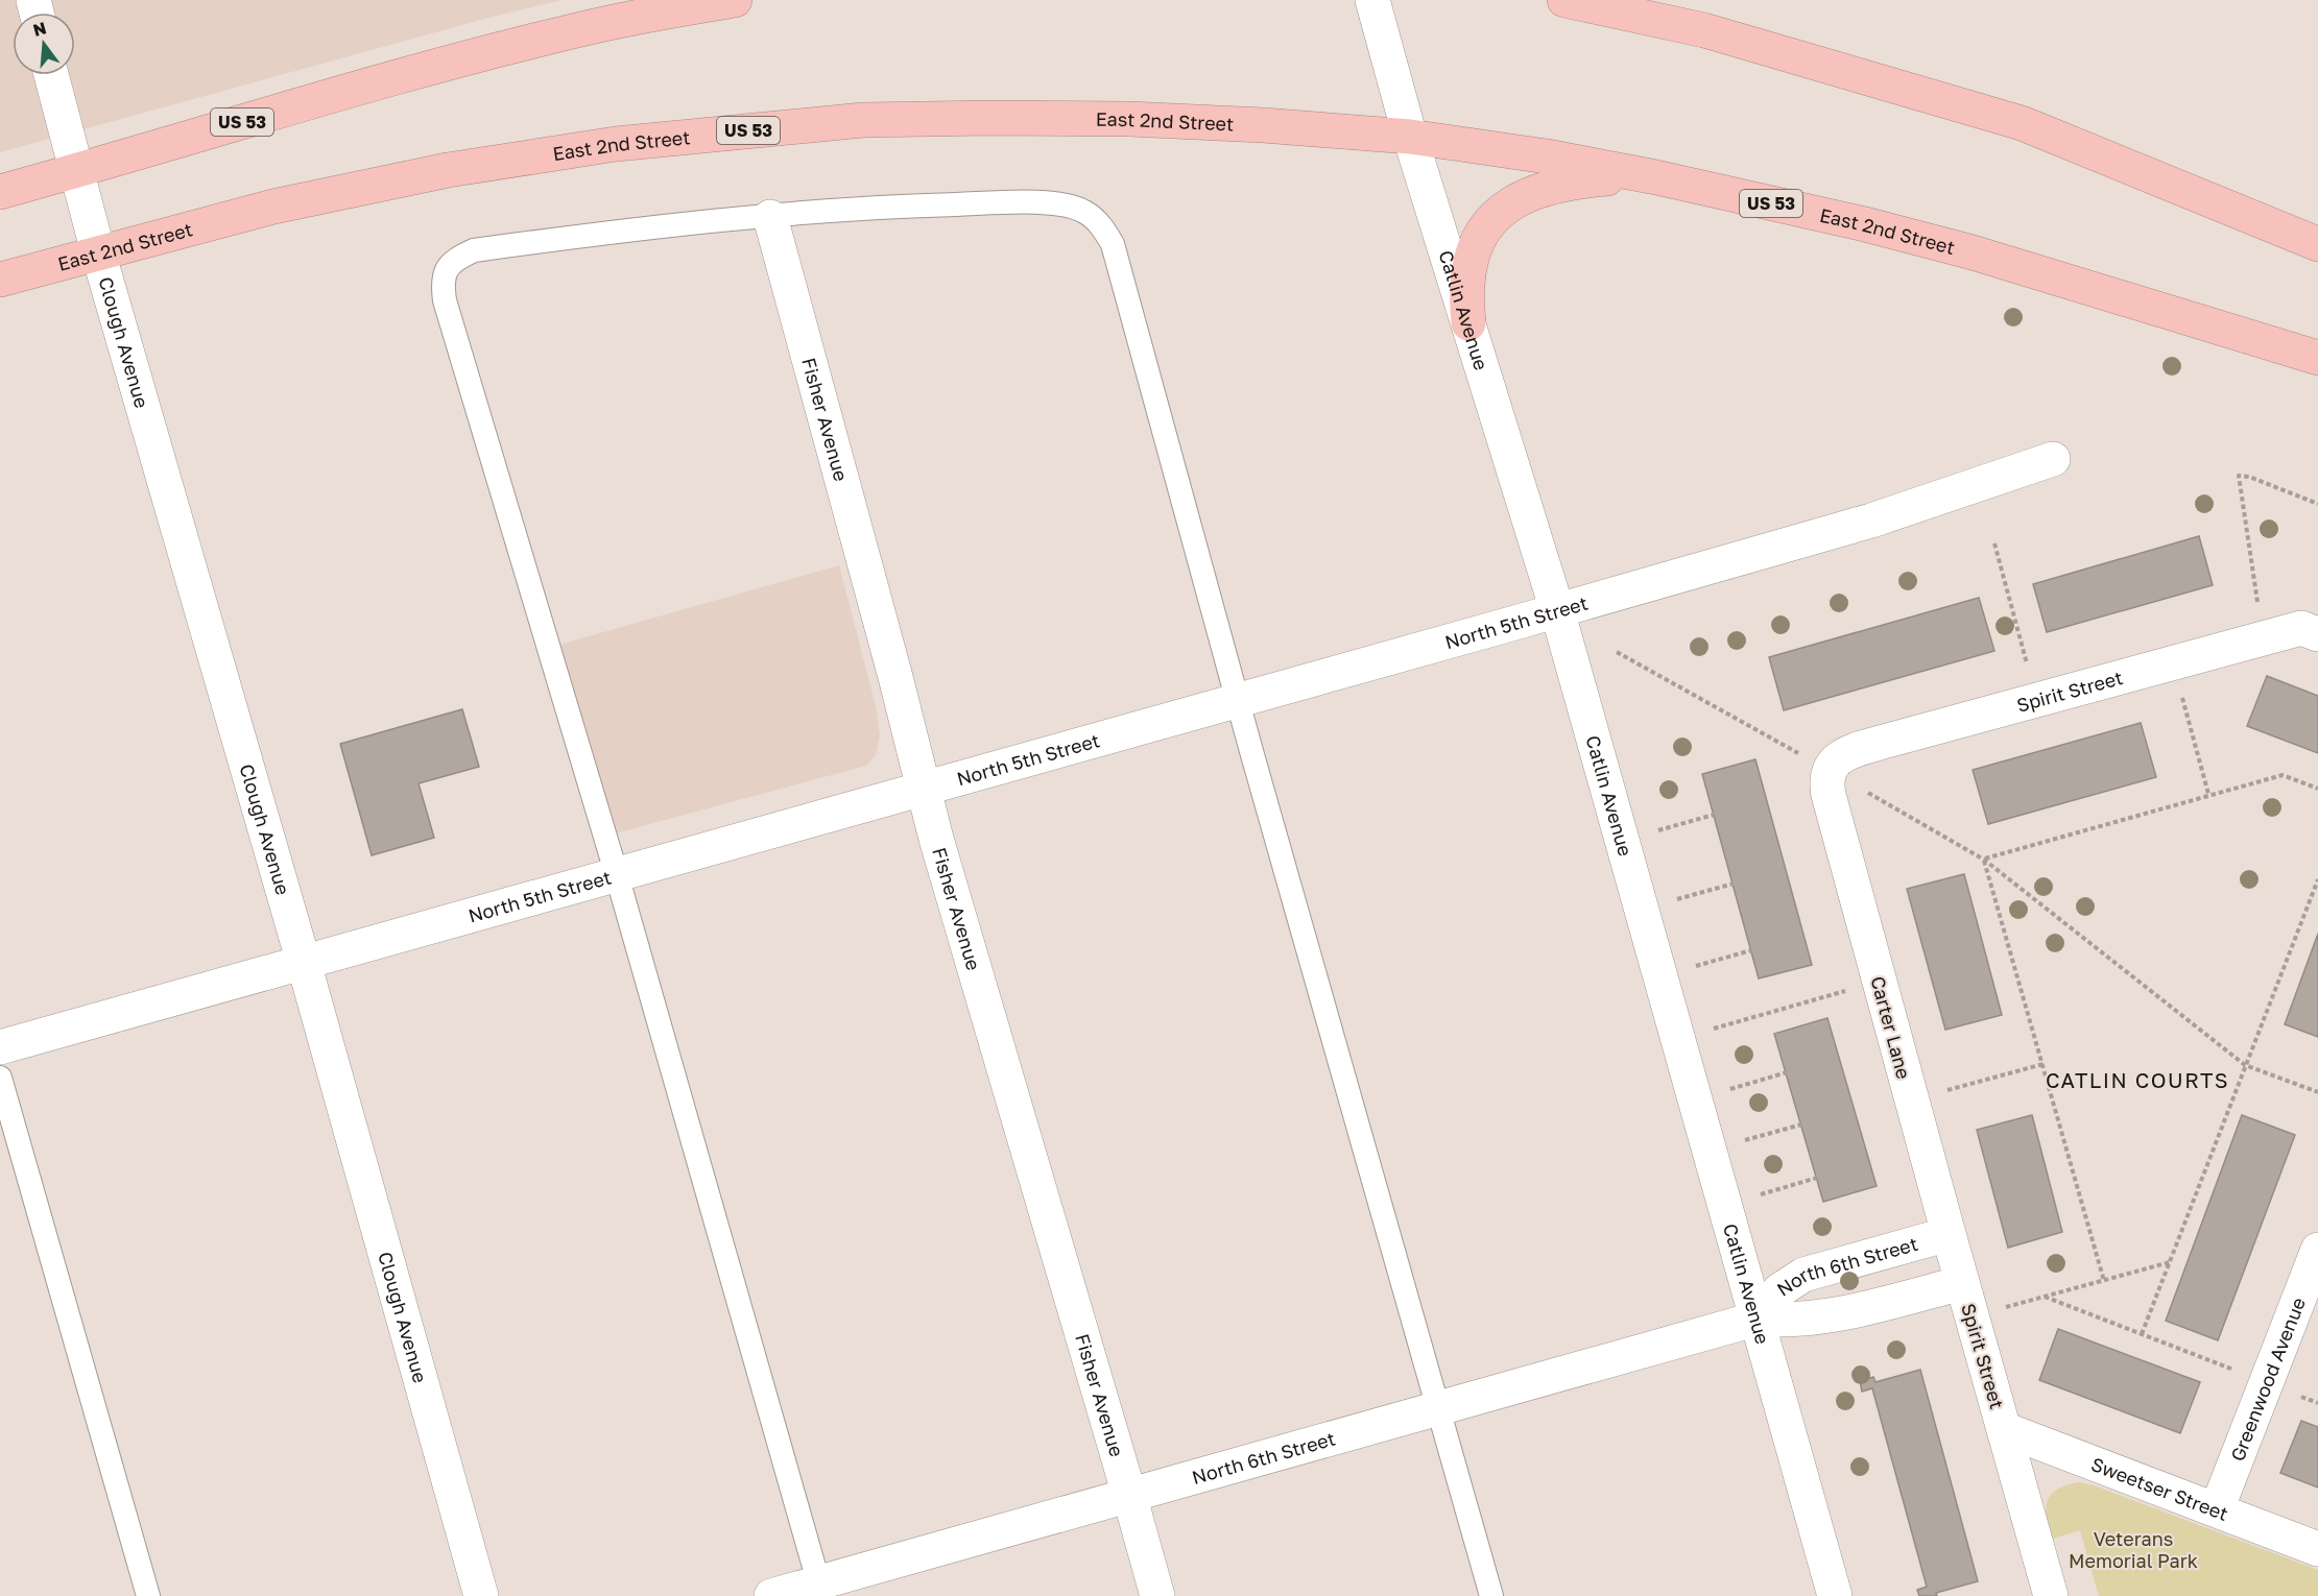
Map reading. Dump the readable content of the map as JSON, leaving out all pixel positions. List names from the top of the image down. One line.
{"streets":{"highway":["East 2nd Street","US 53"],"street":["Catlin Avenue","Clough Avenue","Fisher Avenue","North 5th Street","Spirit Street","Carter Lane","North 6th Street","Greenwood Avenue","Sweetser Street"]},"crossings":[["East 2nd Street","Catlin Avenue"],["East 2nd Street","Clough Avenue"],["US 53","Clough Avenue"],["Catlin Avenue","North 5th Street"],["Catlin Avenue","North 6th Street"],["Clough Avenue","North 5th Street"],["Fisher Avenue","North 5th Street"],["Fisher Avenue","North 6th Street"],["Spirit Street","Carter Lane"],["Spirit Street","North 6th Street"],["Spirit Street","Sweetser Street"],["Carter Lane","North 6th Street"],["Greenwood Avenue","Sweetser Street"]],"districts":["CATLIN COURTS"],"parks":["Veterans Memorial Park"],"north":"top"}
